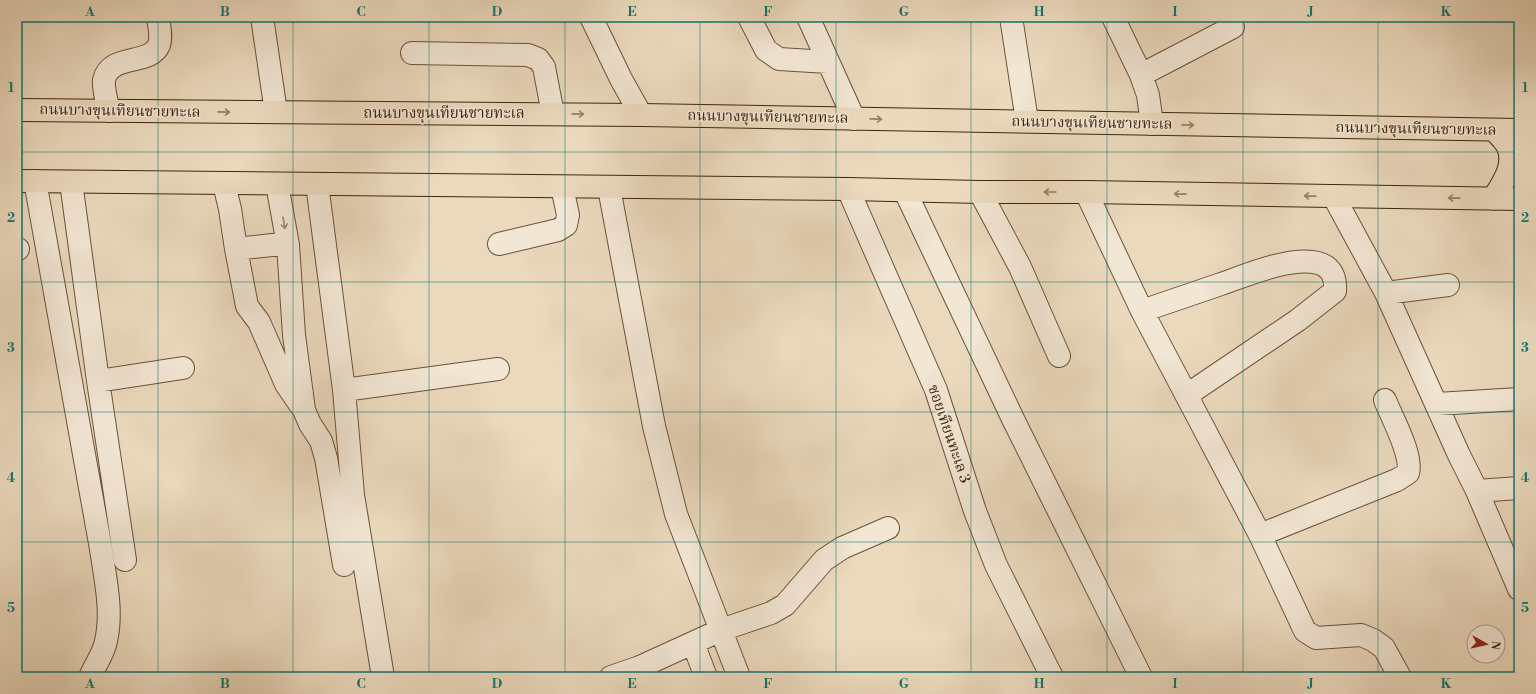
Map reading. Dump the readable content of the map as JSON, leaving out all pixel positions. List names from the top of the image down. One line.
{"streets":{"main road":["ถนนบางขุนเทียนชายทะเล"],"street":["ซอยเทียนทะเล 3"]},"north":"right","grid":{"columns":["A","B","C","D","E","F","G","H","I","J","K"],"rows":["1","2","3","4","5"]}}
